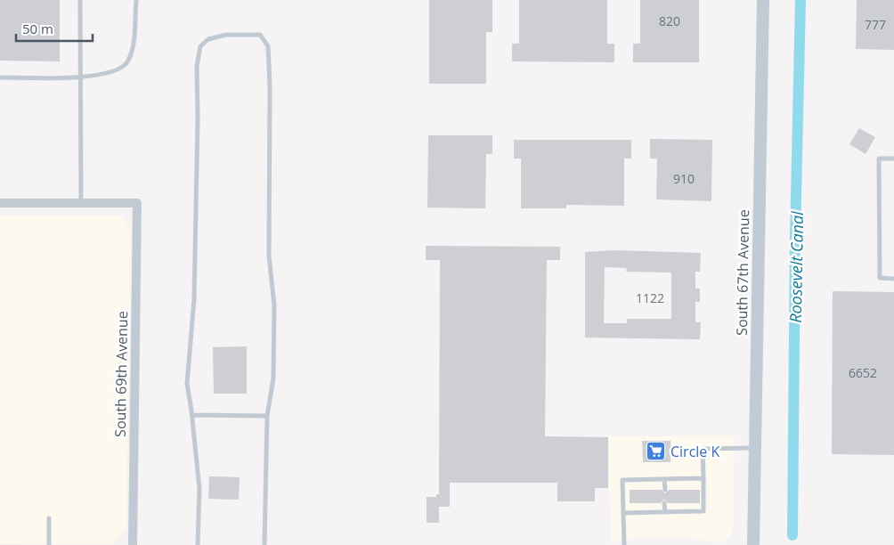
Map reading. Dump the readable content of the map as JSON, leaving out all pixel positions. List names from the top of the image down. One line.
{"streets":{"main road":["South 67th Avenue"],"street":["South 69th Avenue"]},"water":["Roosevelt Canal"],"places":{"supermarket":["Circle K"]},"house_numbers":["820","777","910","1122","6652"],"scale_bar":"50 m"}
